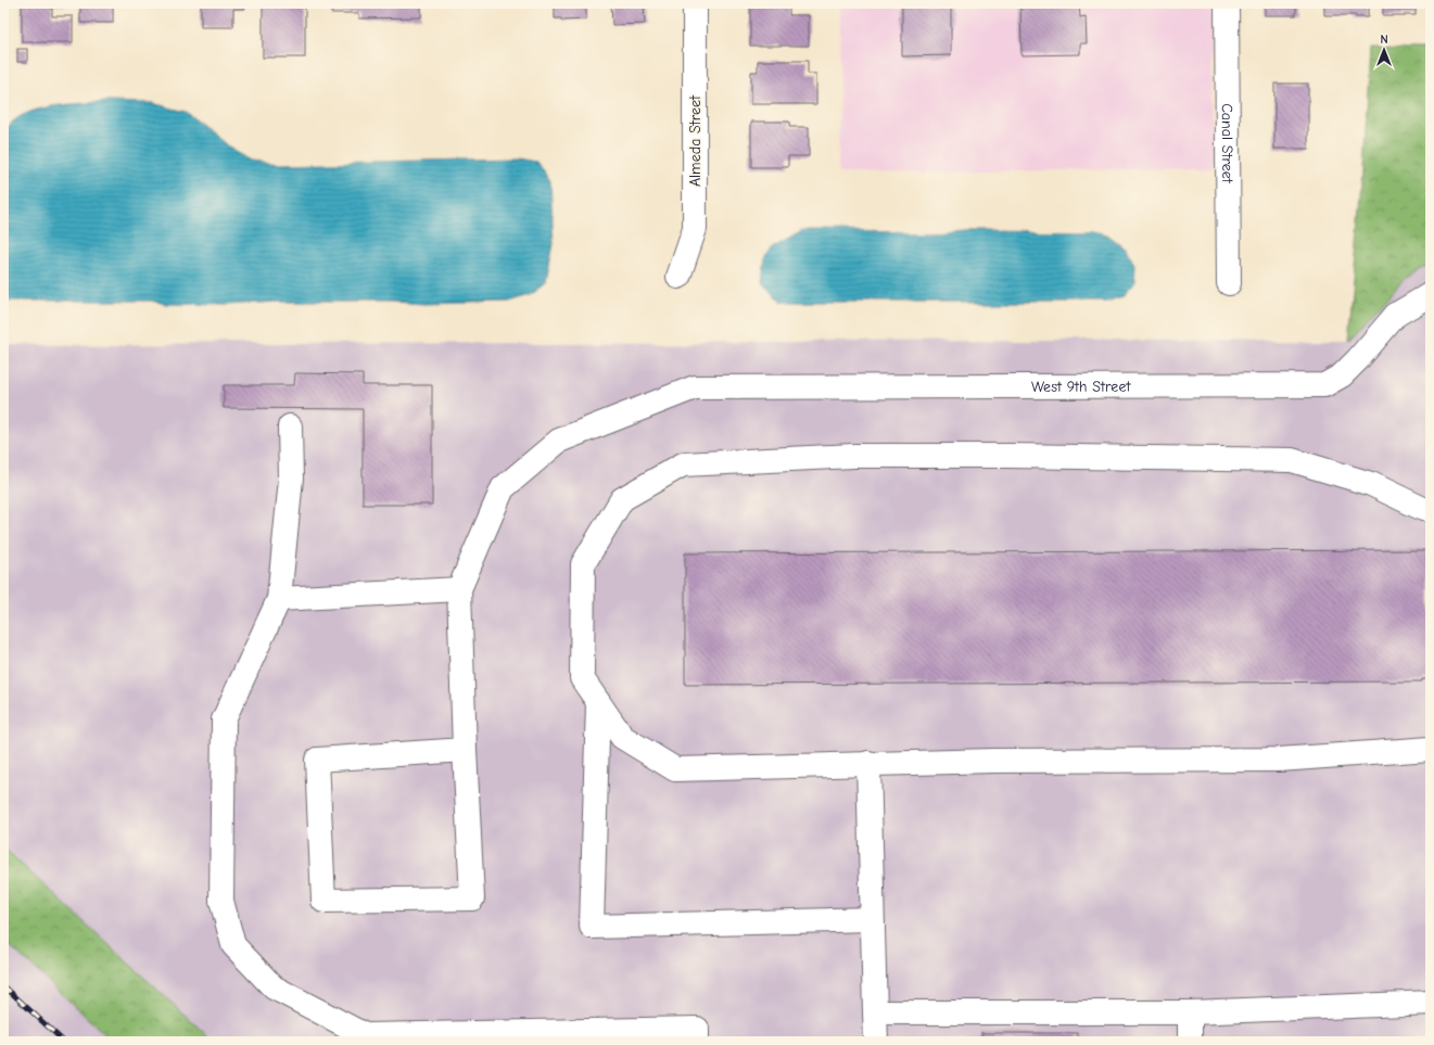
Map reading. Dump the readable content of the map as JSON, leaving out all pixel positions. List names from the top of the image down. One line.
{"streets":{"street":["Almeda Street","Canal Street","West 9th Street"]},"north":"top"}
